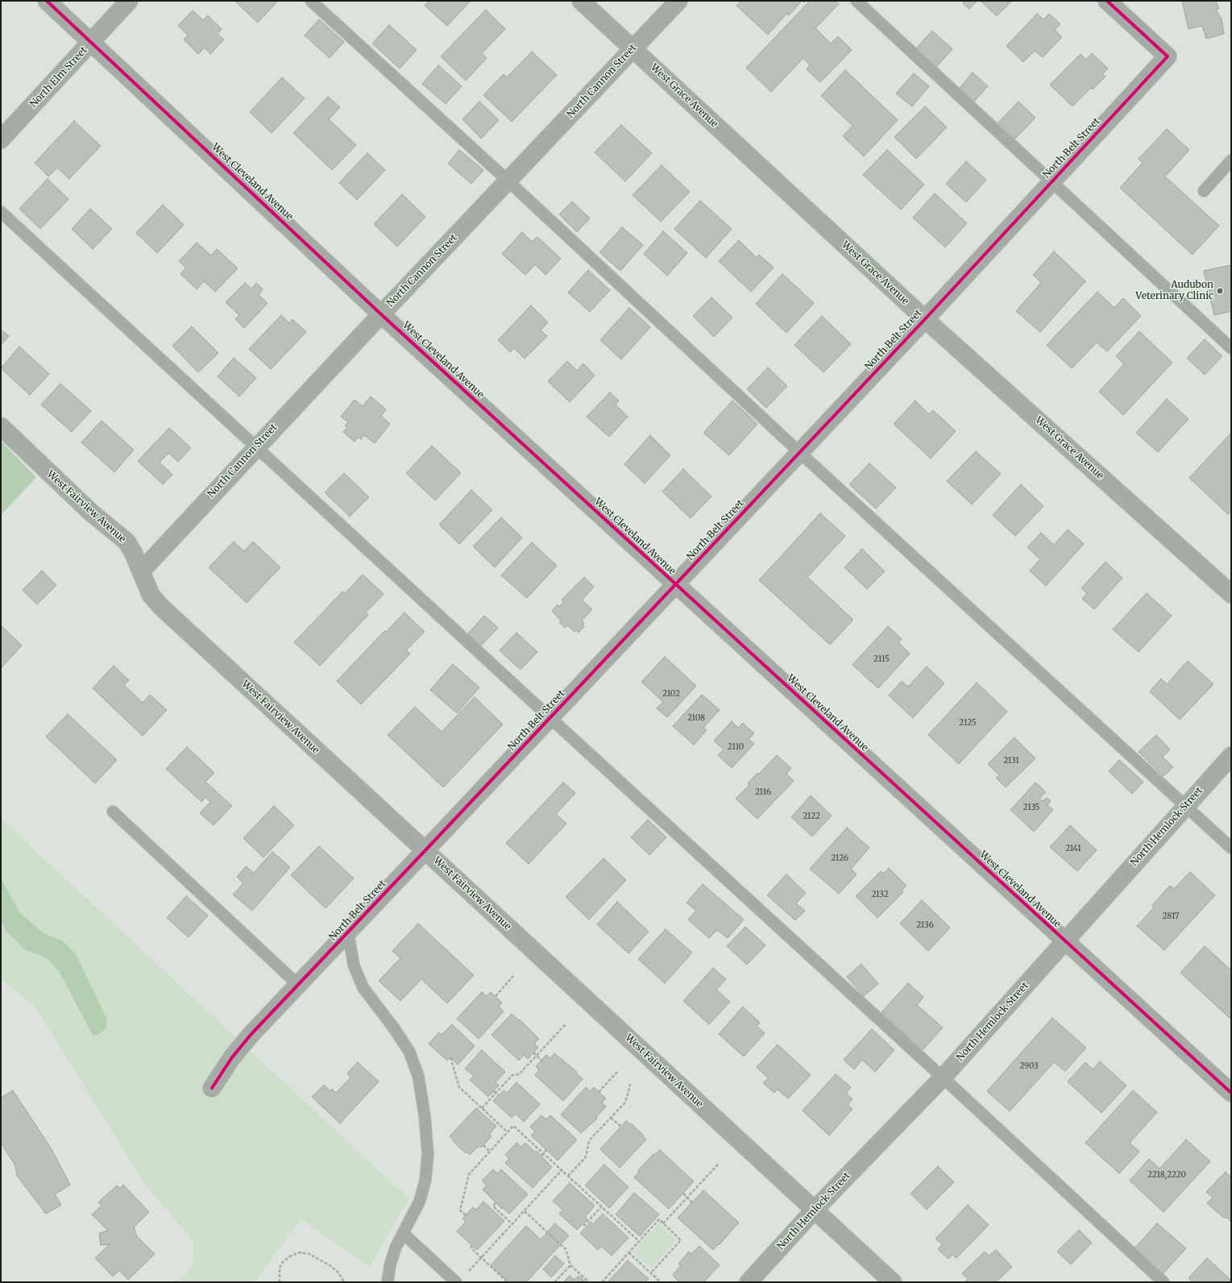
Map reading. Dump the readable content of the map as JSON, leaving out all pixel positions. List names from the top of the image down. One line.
{"streets":{"street":["North Elm Street","North Cannon Street","West Grace Avenue","North Belt Street","West Cleveland Avenue","West Fairview Avenue","North Hemlock Street"]},"crossings":[["North Elm Street","West Cleveland Avenue"],["North Cannon Street","West Grace Avenue"],["North Cannon Street","West Cleveland Avenue"],["North Cannon Street","West Fairview Avenue"],["West Grace Avenue","North Belt Street"],["North Belt Street","West Cleveland Avenue"],["North Belt Street","West Fairview Avenue"],["West Cleveland Avenue","North Hemlock Street"],["West Fairview Avenue","North Hemlock Street"]],"places":["Audubon Veterinary Clinic"],"house_numbers":["2115","2102","2108","2125","2110","2131","2116","2135","2122","2141","2126","2132","2817","2136","2903","2218,2220"]}
